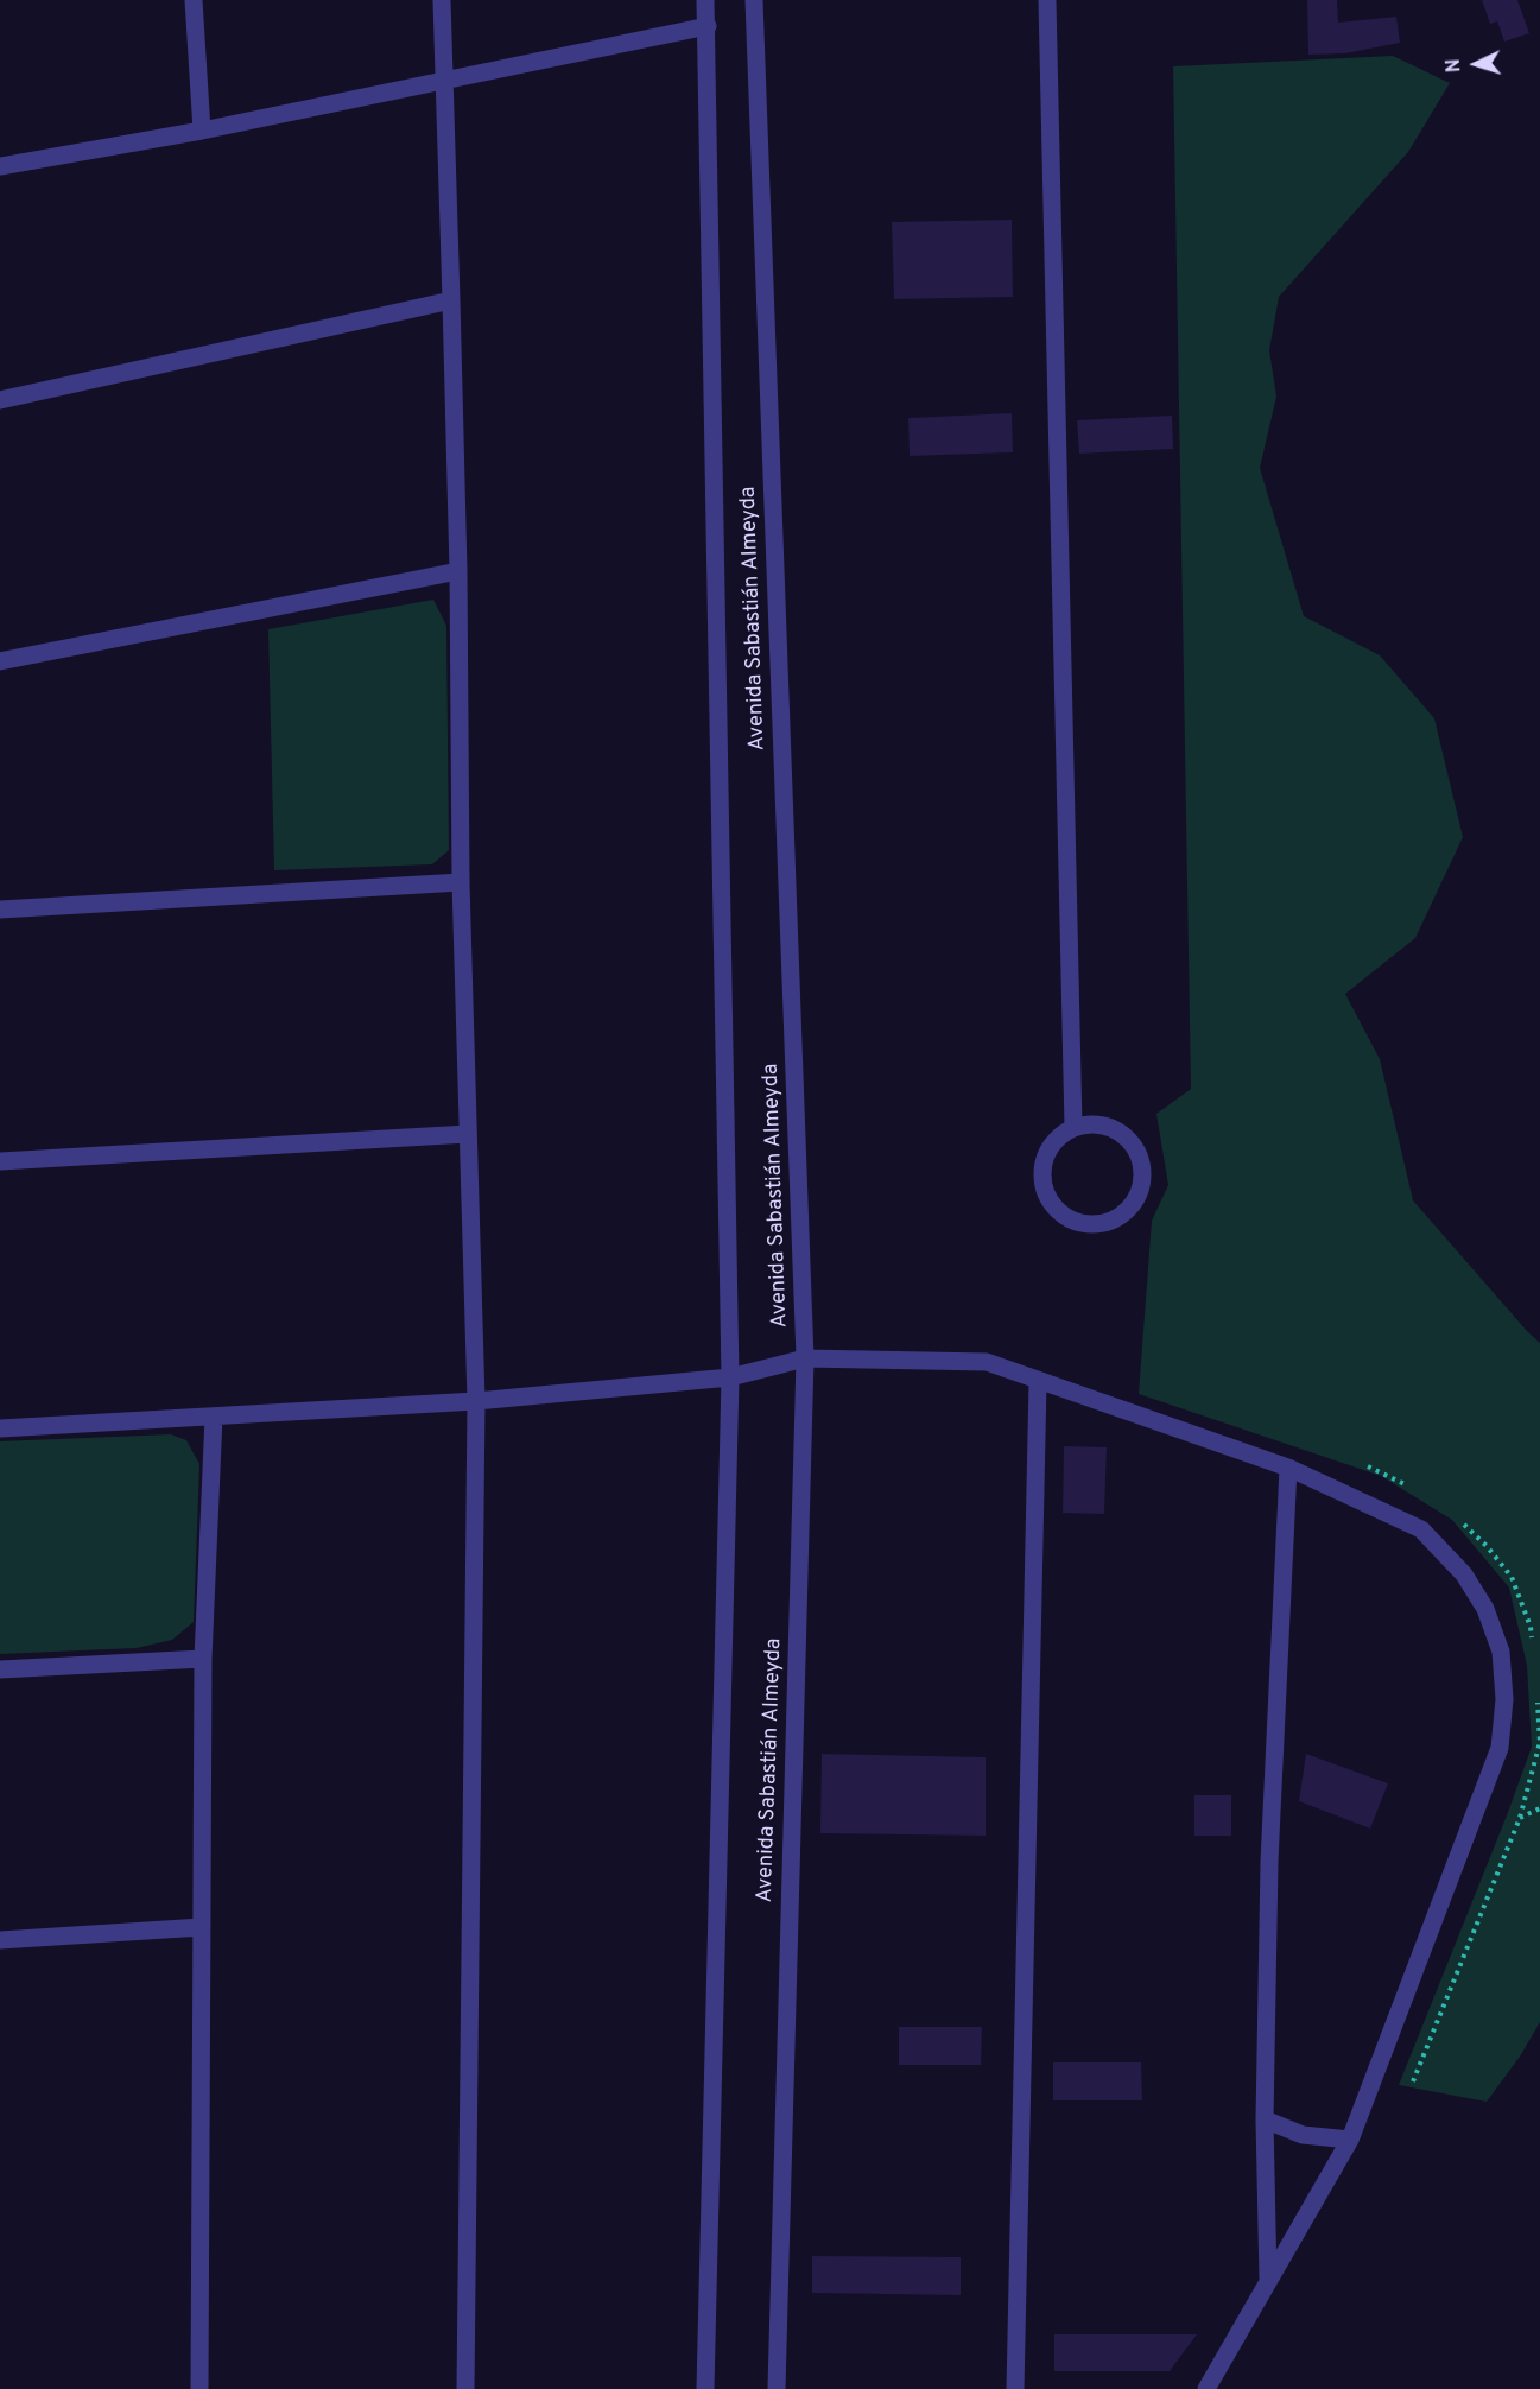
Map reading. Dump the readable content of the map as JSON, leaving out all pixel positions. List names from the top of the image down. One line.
{"streets":{"street":["Avenida Sabastián Almeyda"]},"north":"left"}
